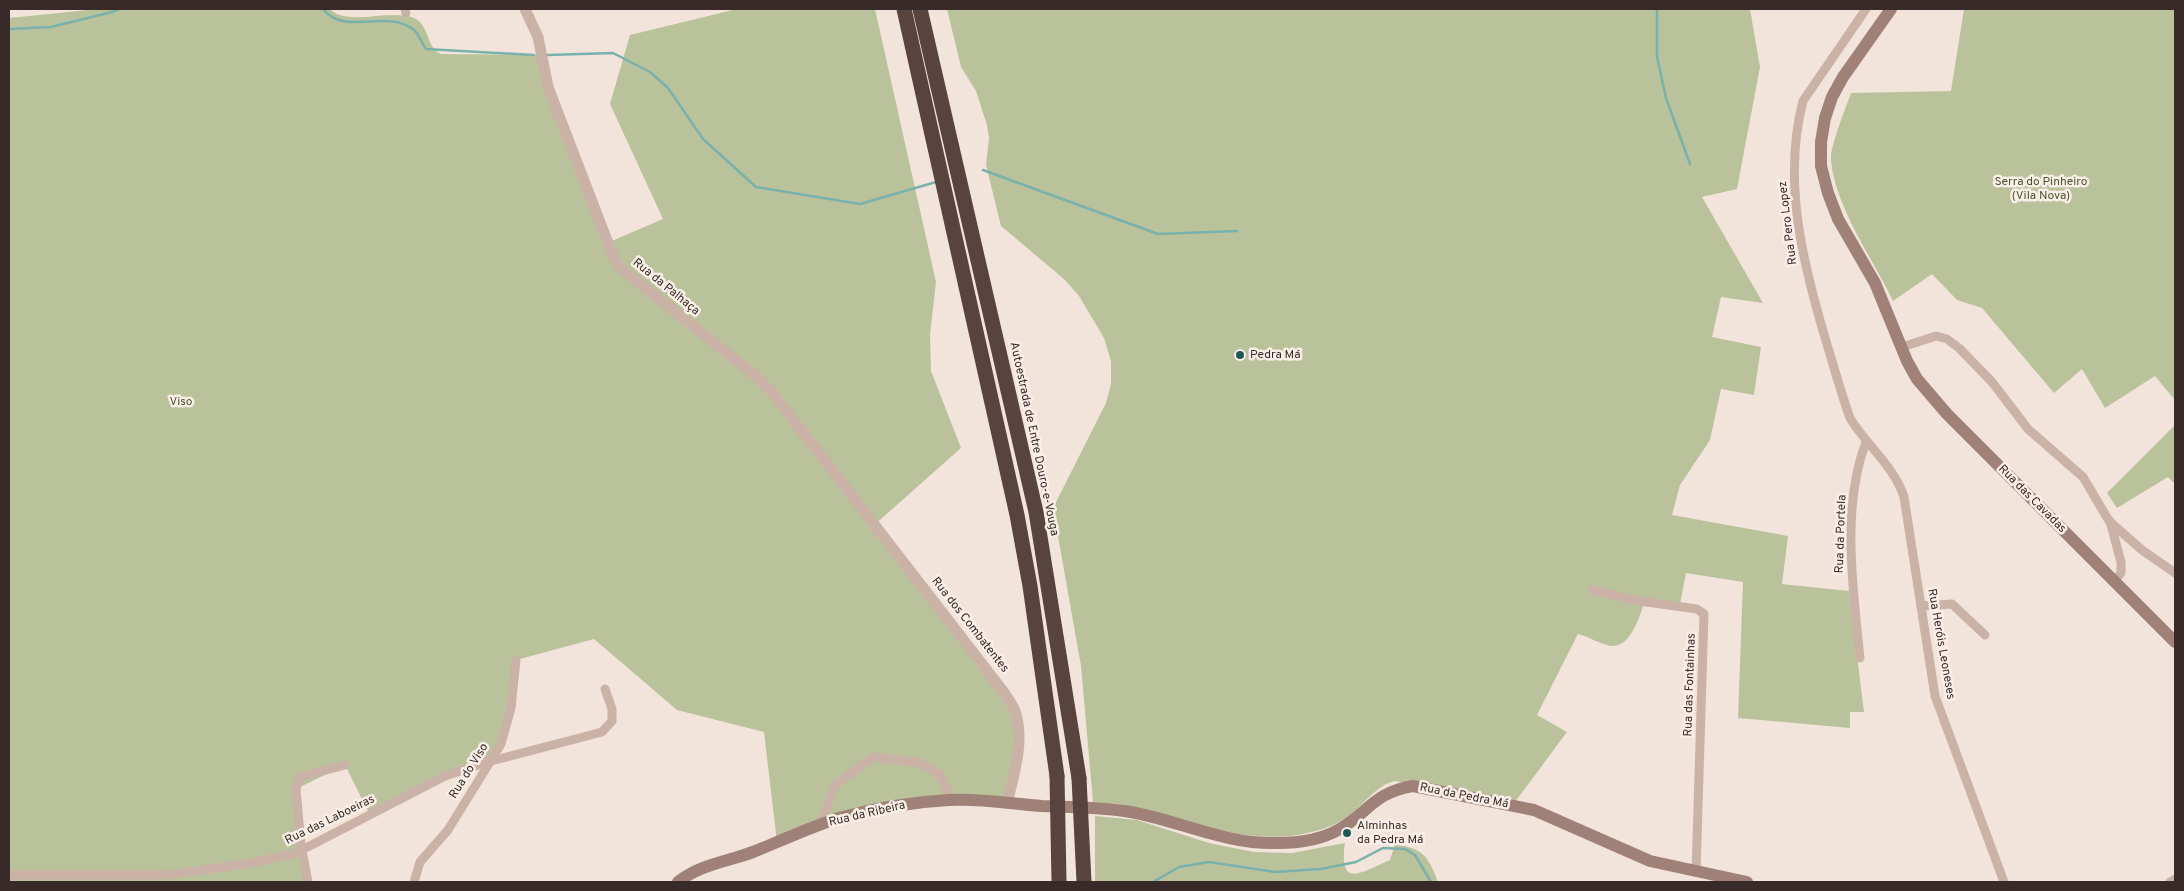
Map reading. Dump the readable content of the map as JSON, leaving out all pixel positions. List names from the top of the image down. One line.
{"streets":{"highway":["Autoestrada de Entre Douro-e-Vouga"],"main road":["Rua das Cavadas","Rua da Pedra Má","Rua da Ribeira"],"street":["Rua Pero Lopez","Rua da Palhaça","Rua da Portela","Rua dos Combatentes","Rua Heróis Leoneses","Rua das Fontainhas","Rua do Viso","Rua das Laboeiras"]},"crossings":[["Rua Pero Lopez","Rua da Portela"],["Rua Pero Lopez","Rua Heróis Leoneses"],["Rua da Palhaça","Rua dos Combatentes"],["Rua da Portela","Rua Heróis Leoneses"],["Rua dos Combatentes","Rua da Pedra Má"],["Rua dos Combatentes","Rua da Ribeira"],["Rua das Fontainhas","Rua da Pedra Má"],["Rua do Viso","Rua das Laboeiras"],["Rua da Pedra Má","Rua da Ribeira"]],"parks":["Serra do Pinheiro (Vila Nova)","Viso"],"places":["Pedra Má","Alminhas da Pedra Má"]}
